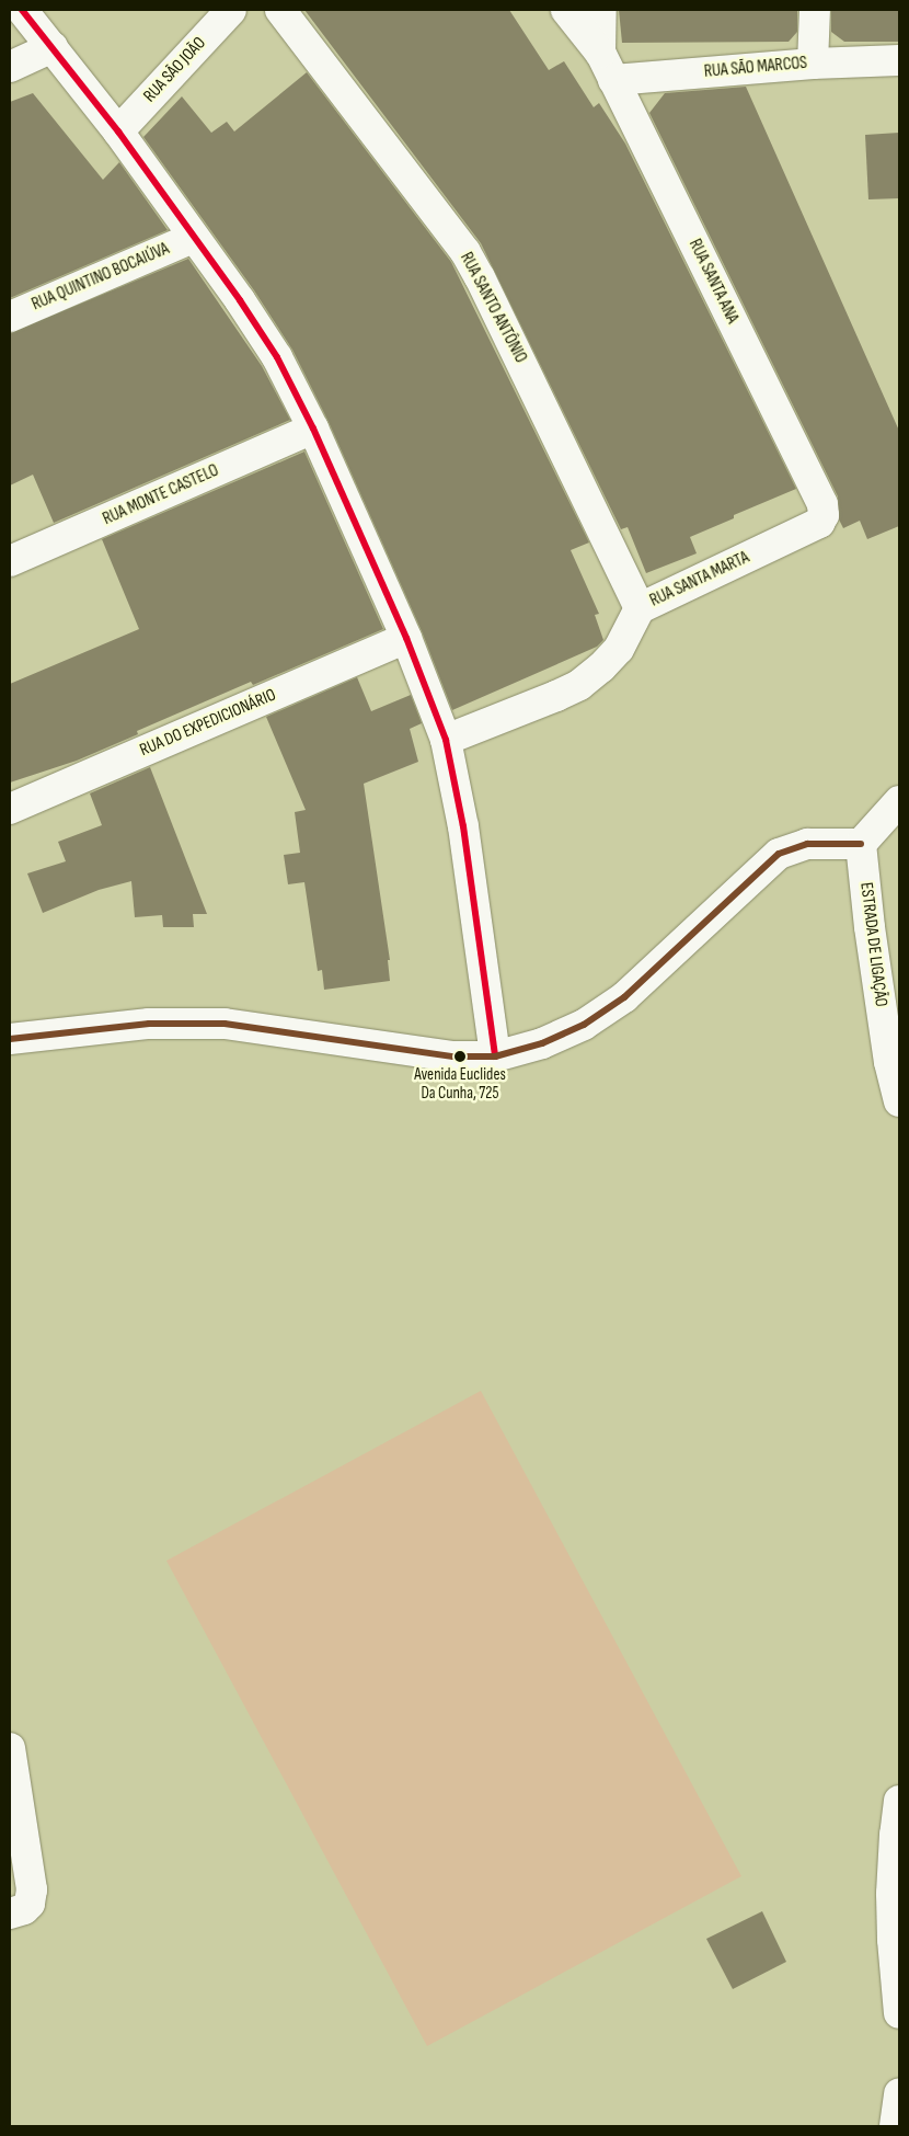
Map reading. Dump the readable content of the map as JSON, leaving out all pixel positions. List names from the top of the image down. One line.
{"streets":{"street":["RUA SÃO MARCOS","RUA SÃO JOÃO","RUA QUINTINO BOCAIÚVA","RUA SANTA ANA","RUA SANTO ANTÔNIO","RUA MONTE CASTELO","RUA SANTA MARTA","RUA DO EXPEDICIONÁRIO","ESTRADA DE LIGAÇÃO"]},"crossings":[["RUA SÃO MARCOS","RUA SANTA ANA"],["RUA SANTA ANA","RUA SANTA MARTA"],["RUA SANTO ANTÔNIO","RUA SANTA MARTA"]],"places":["Avenida Euclides Da Cunha, 725"]}
